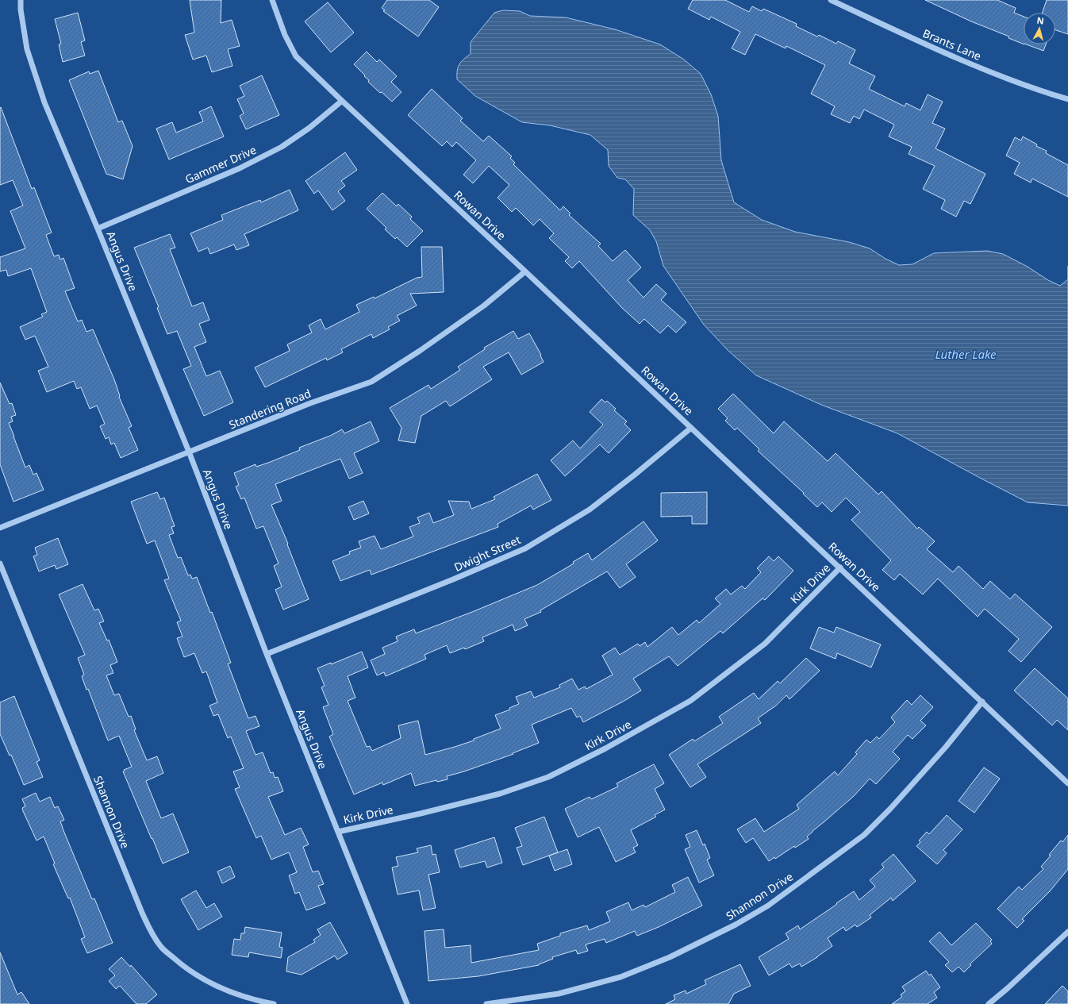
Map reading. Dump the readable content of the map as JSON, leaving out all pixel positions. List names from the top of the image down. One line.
{"streets":{"street":["Brants Lane","Gammer Drive","Rowan Drive","Angus Drive","Standering Road","Dwight Street","Kirk Drive","Shannon Drive"]},"crossings":[["Gammer Drive","Rowan Drive"],["Gammer Drive","Angus Drive"],["Rowan Drive","Standering Road"],["Rowan Drive","Dwight Street"],["Rowan Drive","Kirk Drive"],["Rowan Drive","Shannon Drive"],["Angus Drive","Standering Road"],["Angus Drive","Dwight Street"],["Angus Drive","Kirk Drive"]],"water":["Luther Lake"],"north":"top"}
